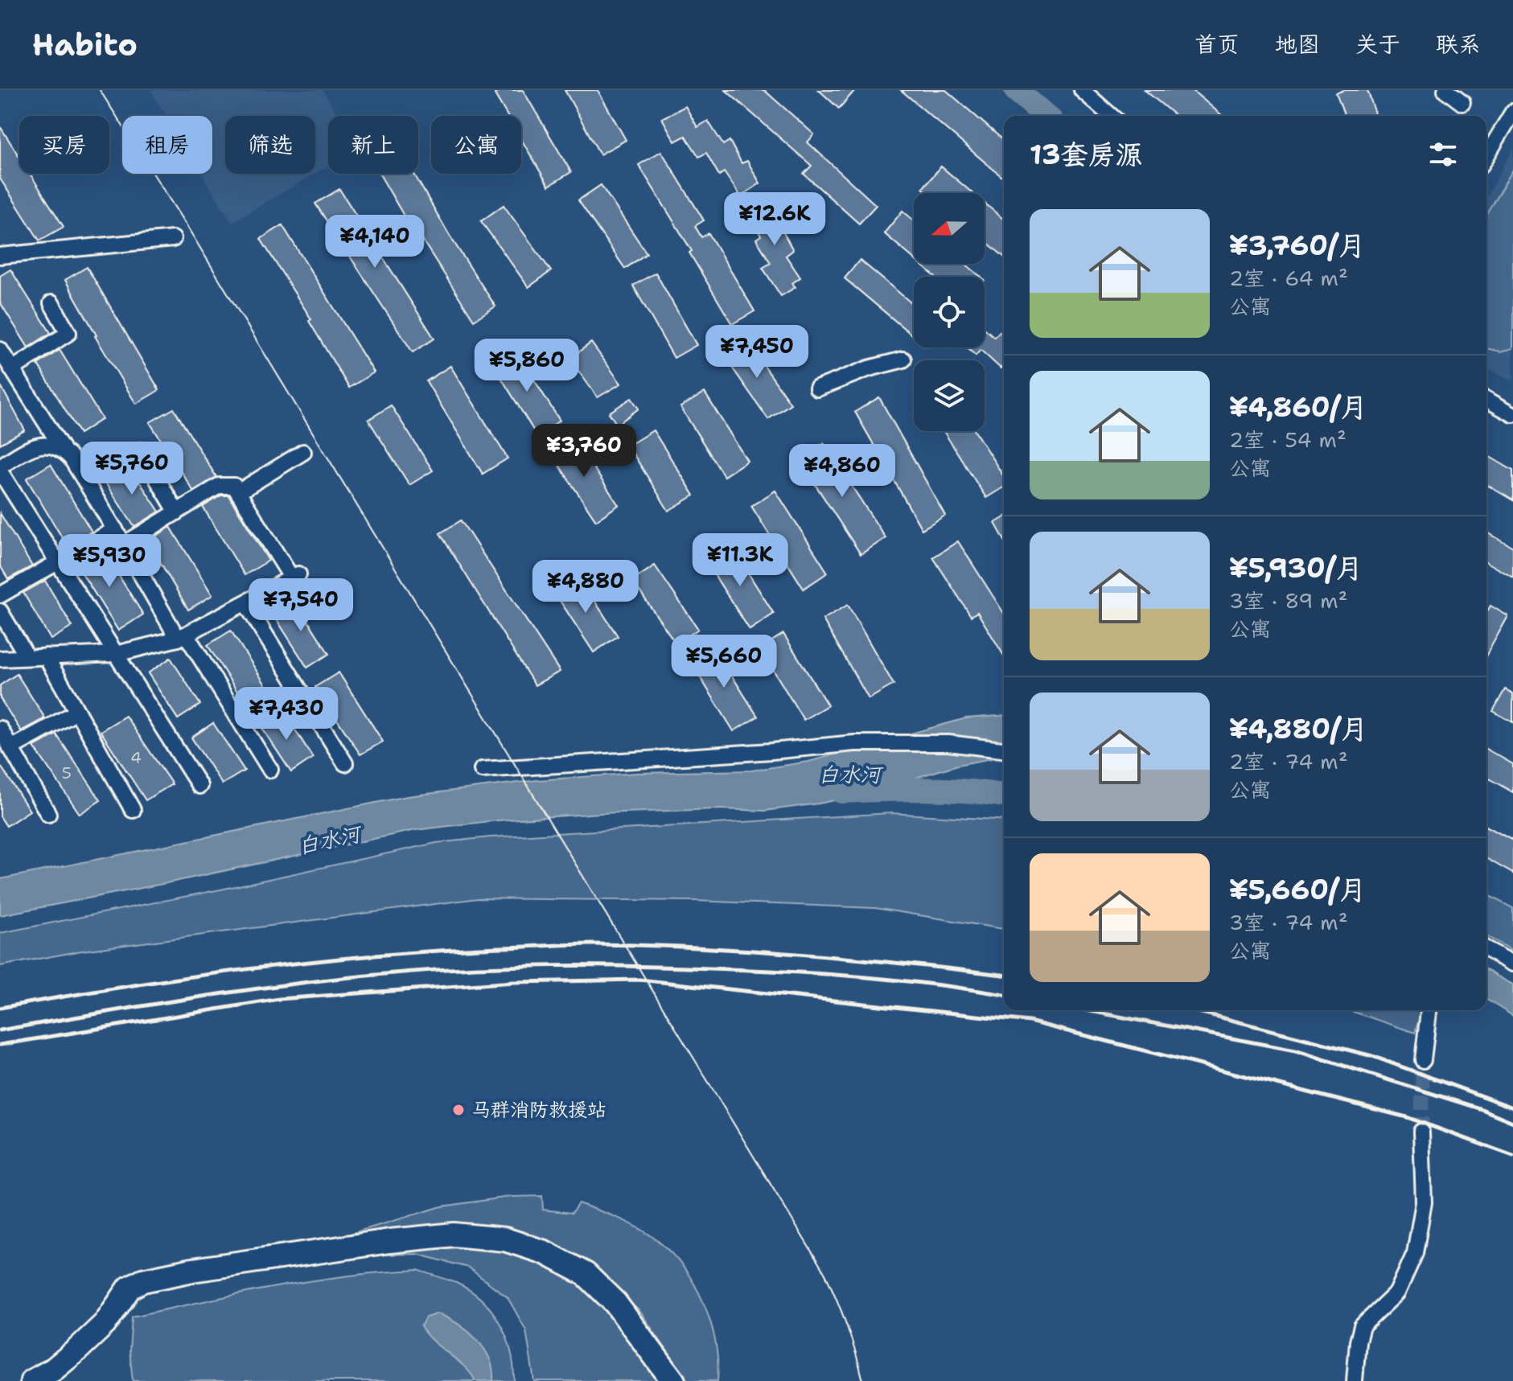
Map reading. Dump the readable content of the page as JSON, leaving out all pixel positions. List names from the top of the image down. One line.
{"water":["白水河"],"places":["马群消防救援站"],"house_numbers":["4","5"],"north":"left","page":{"header":"Habito","nav":["首页","地图","关于","联系"],"chip":["买房","租房","筛选","新上","公寓"],"heading":"13套房源","price":["¥12.6K","¥4,140","¥7,450","¥5,860","¥3,760","¥5,760","¥4,860","¥11.3K","¥5,930","¥4,880","¥7,540","¥5,660","¥7,430"],"list":[{"name":"¥3,760/月","note":"2室 · 64 m² · 公寓"},{"name":"¥4,860/月","note":"2室 · 54 m² · 公寓"},{"name":"¥5,930/月","note":"3室 · 89 m² · 公寓"},{"name":"¥4,880/月","note":"2室 · 74 m² · 公寓"},{"name":"¥5,660/月","note":"3室 · 74 m² · 公寓"}]}}
